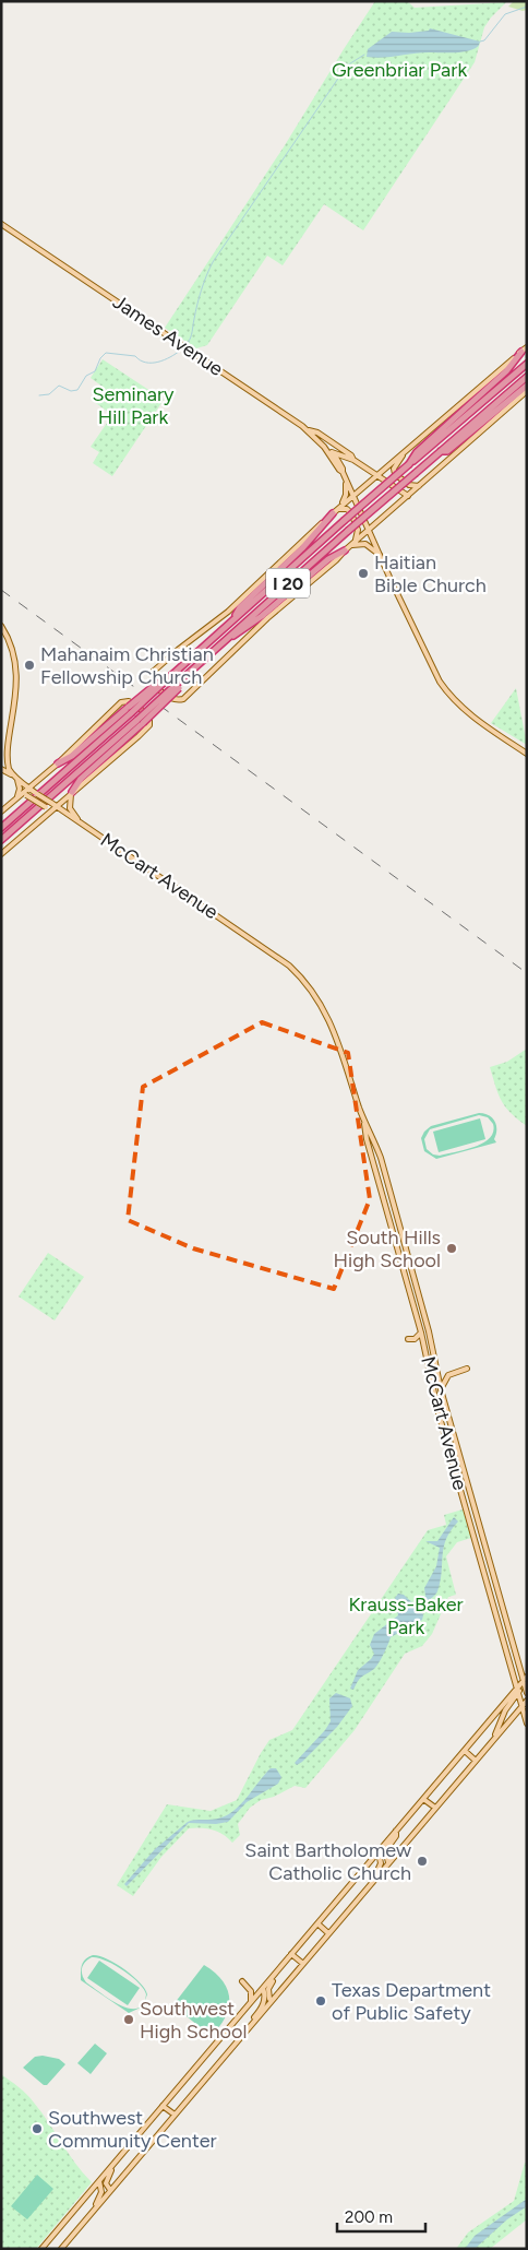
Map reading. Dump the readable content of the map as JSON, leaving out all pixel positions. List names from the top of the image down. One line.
{"streets":{"highway":["I 20"],"main road":["James Avenue","McCart Avenue"]},"parks":["Greenbriar Park","Seminary Hill Park","Krauss-Baker Park"],"places":["Haitian Bible Church","Mahanaim Christian Fellowship Church","South Hills High School","Saint Bartholomew Catholic Church","Texas Department of Public Safety","Southwest High School","Southwest Community Center"],"scale_bar":"200 m"}
